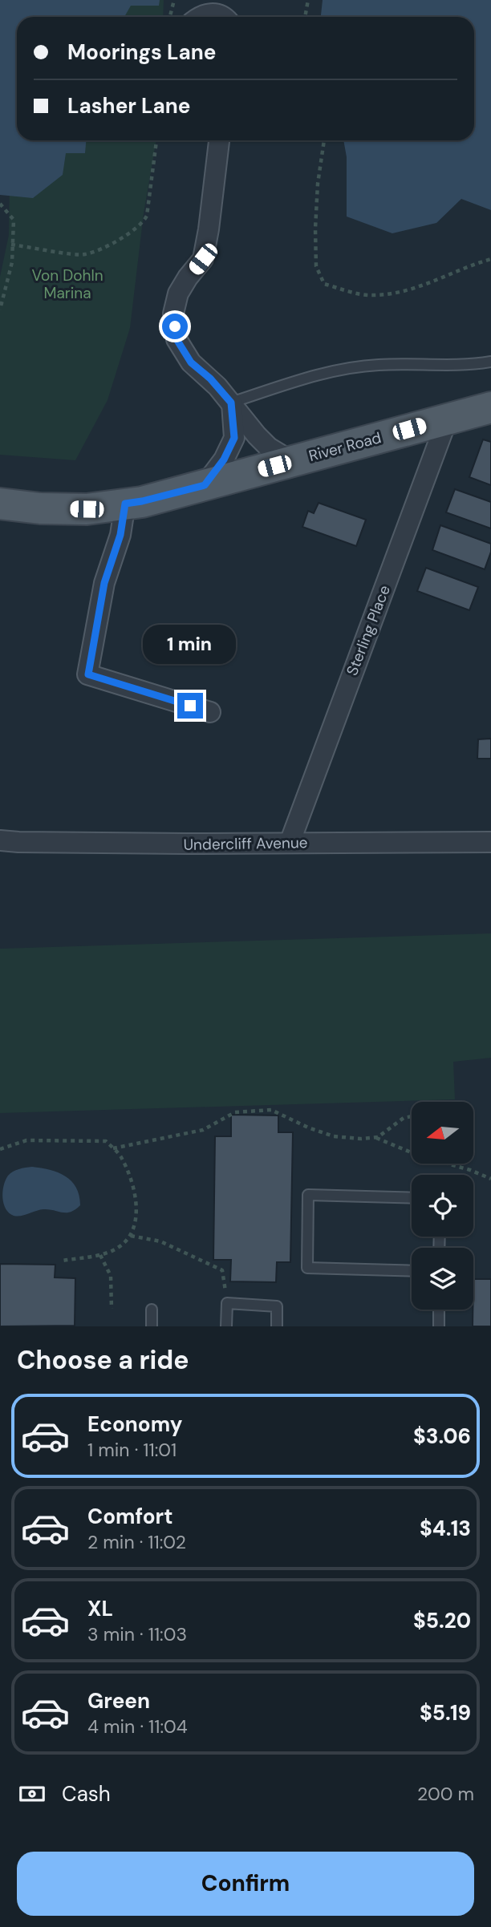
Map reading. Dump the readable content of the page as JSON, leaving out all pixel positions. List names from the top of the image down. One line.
{"streets":{"main road":["River Road"],"street":["Sterling Place","Undercliff Avenue"]},"crossings":[["River Road","Sterling Place"],["Sterling Place","Undercliff Avenue"]],"parks":["Von Dohln Marina"],"north":"left","page":{"banner":["Moorings Lane","Lasher Lane"],"bubble":"1 min","heading":"Choose a ride","list":[{"name":"Economy","note":"1 min · 11:01","value":"$3.06"},{"name":"Comfort","note":"2 min · 11:02","value":"$4.13"},{"name":"XL","note":"3 min · 11:03","value":"$5.20"},{"name":"Green","note":"4 min · 11:04","value":"$5.19"}],"pay":["Cash","200 m"],"buttons":"Confirm"}}
